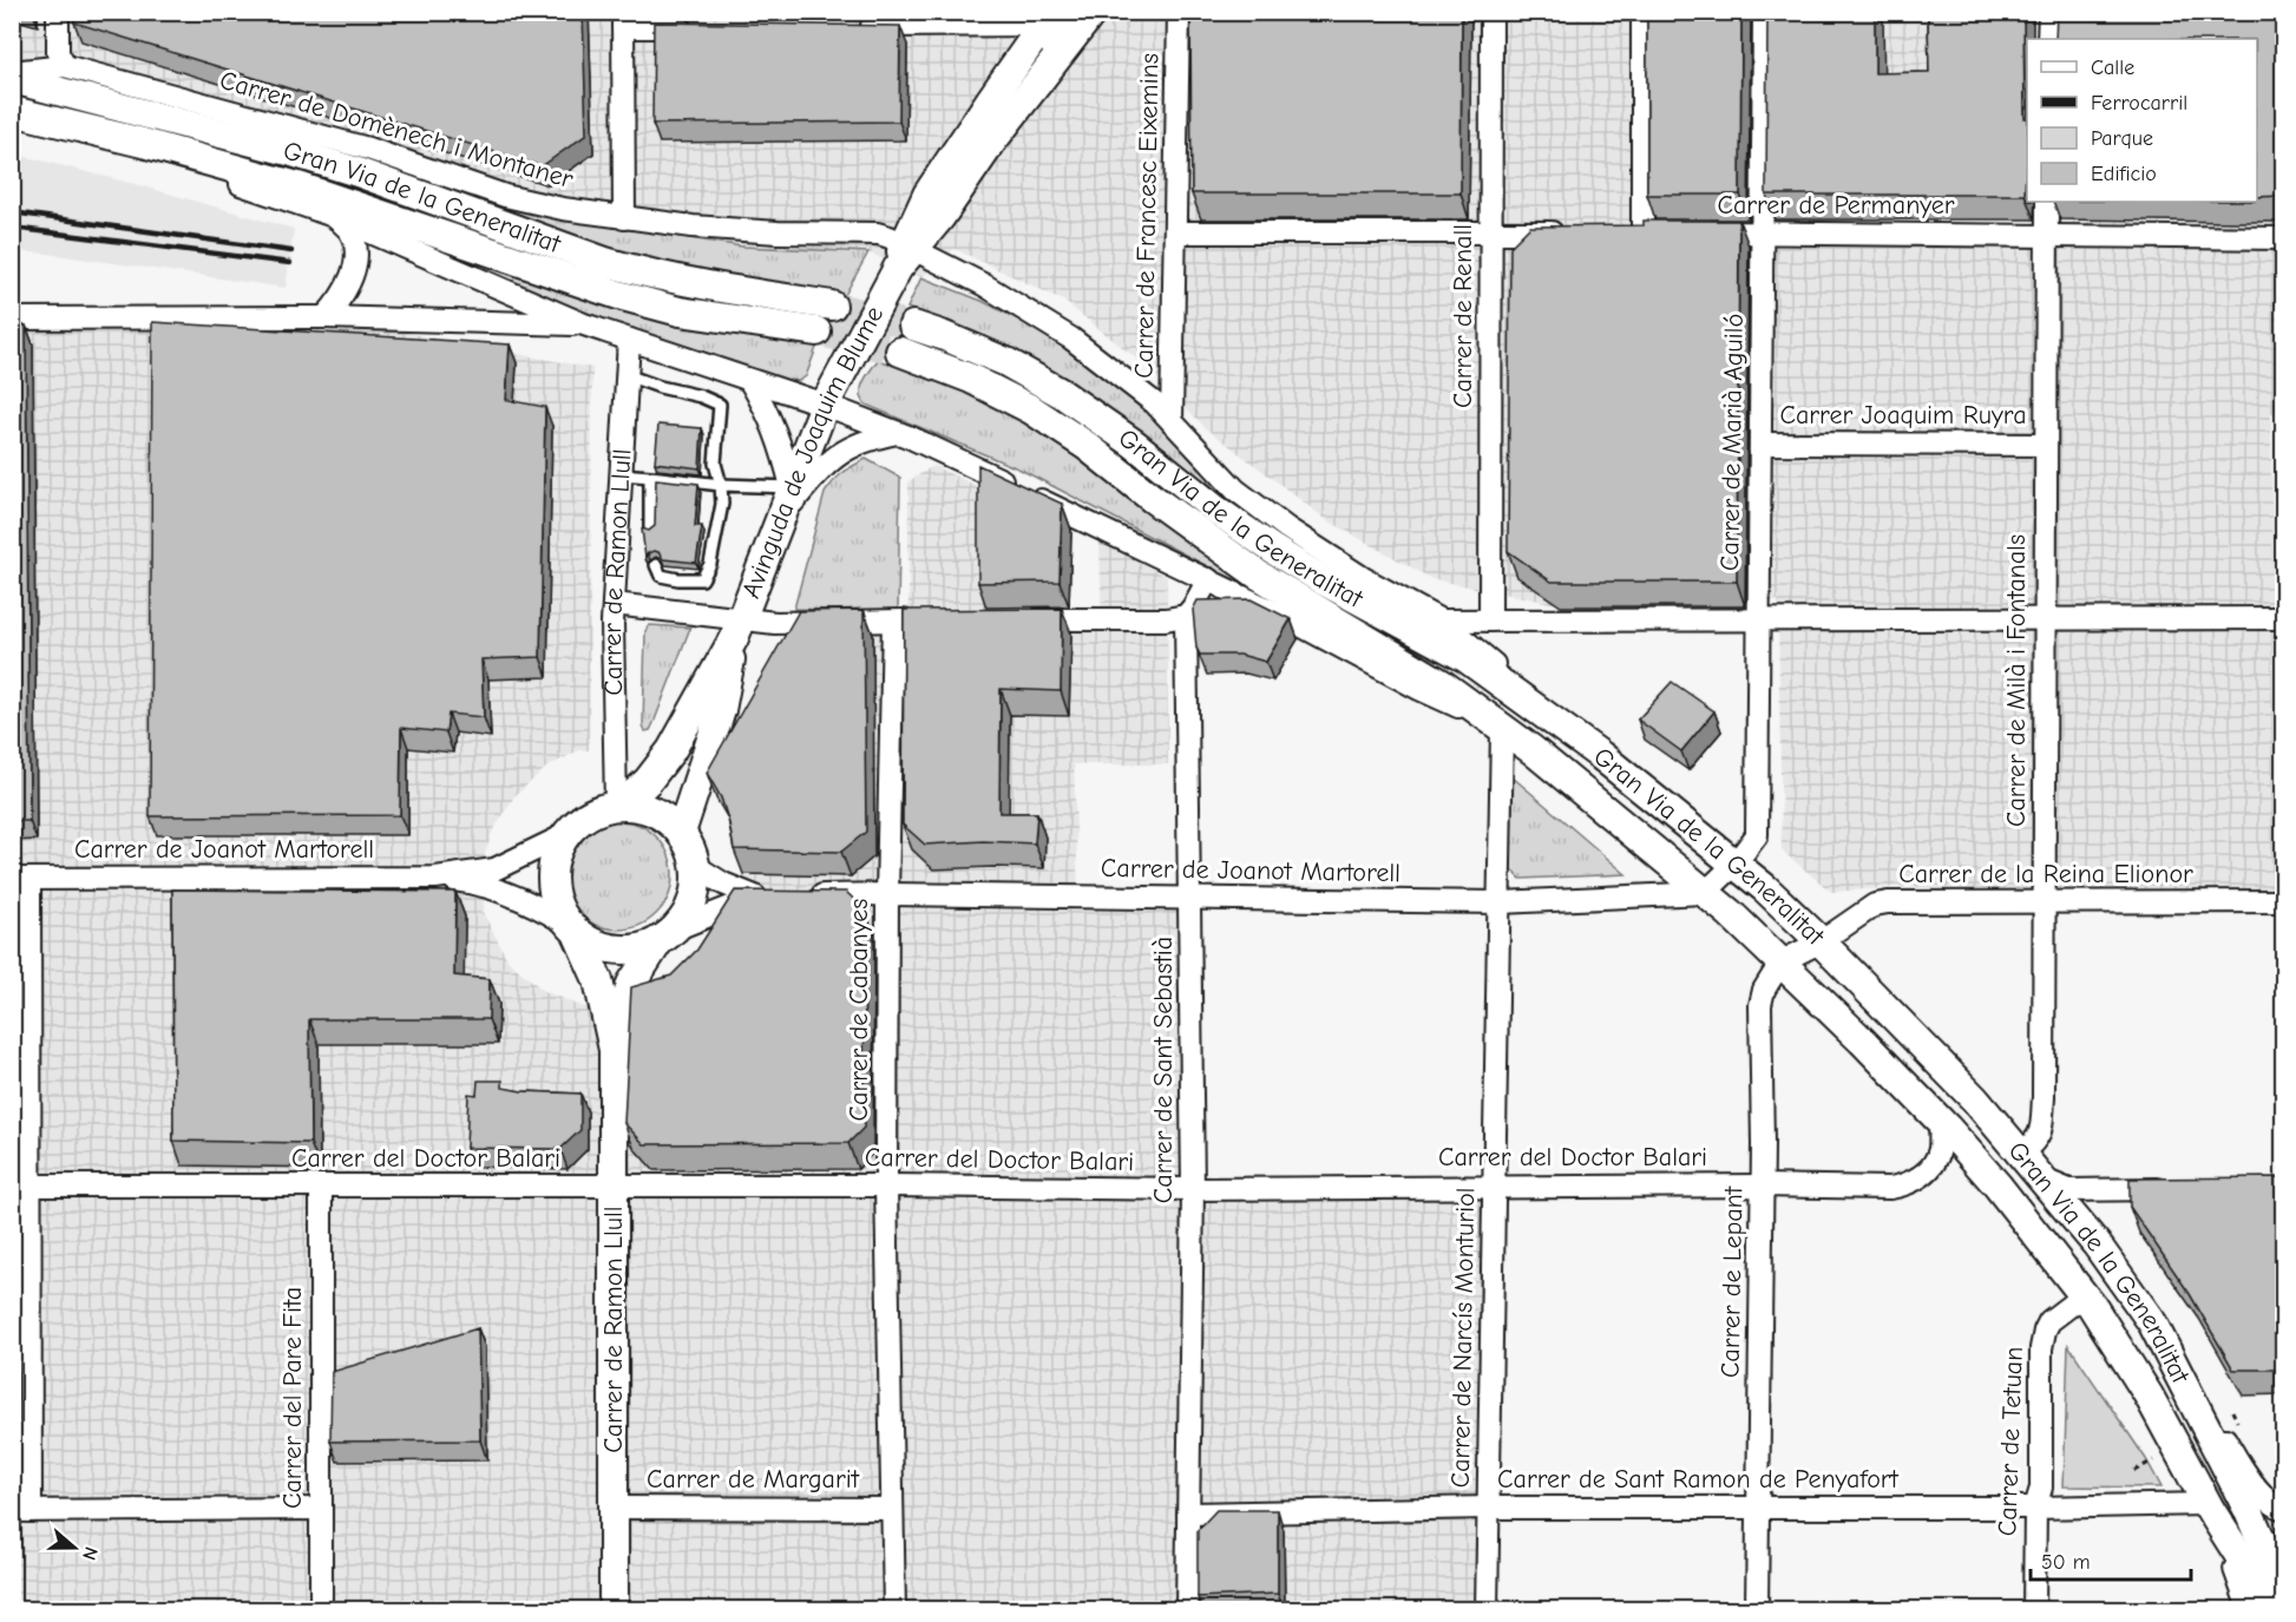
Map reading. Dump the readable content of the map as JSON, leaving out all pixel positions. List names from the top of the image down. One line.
{"streets":{"street":["Carrer de Domènech i Montaner","Gran Via de la Generalitat","Carrer de Permanyer","Carrer de Francesc Eixemins","Carrer de Renall","Carrer Joaquim Ruyra","Carrer de Marià Aguiló","Avinguda de Joaquim Blume","Carrer de Ramon Llull","Carrer de Milà i Fontanals","Carrer de Joanot Martorell","Carrer de la Reina Elionor","Carrer de Cabanyes","Carrer de Sant Sebastià","Carrer del Doctor Balari","Carrer de Lepant","Carrer de Narcís Monturiol","Carrer del Pare Fita","Carrer de Tetuan","Carrer de Margarit","Carrer de Sant Ramon de Penyafort"]},"crossings":[["Carrer de Domènech i Montaner","Gran Via de la Generalitat"],["Carrer de Domènech i Montaner","Carrer de Francesc Eixemins"],["Carrer de Domènech i Montaner","Avinguda de Joaquim Blume"],["Gran Via de la Generalitat","Carrer de Marià Aguiló"],["Gran Via de la Generalitat","Carrer de Milà i Fontanals"],["Gran Via de la Generalitat","Carrer de Joanot Martorell"],["Gran Via de la Generalitat","Carrer de la Reina Elionor"],["Gran Via de la Generalitat","Carrer del Doctor Balari"],["Gran Via de la Generalitat","Carrer de Lepant"],["Gran Via de la Generalitat","Carrer de Narcís Monturiol"],["Gran Via de la Generalitat","Carrer de Tetuan"],["Gran Via de la Generalitat","Carrer de Sant Ramon de Penyafort"],["Carrer de Permanyer","Carrer de Marià Aguiló"],["Carrer de Permanyer","Carrer de Milà i Fontanals"],["Carrer Joaquim Ruyra","Carrer de Marià Aguiló"],["Carrer Joaquim Ruyra","Carrer de Milà i Fontanals"],["Carrer de Ramon Llull","Carrer de Joanot Martorell"],["Carrer de Ramon Llull","Carrer del Doctor Balari"],["Carrer de Ramon Llull","Carrer de Margarit"],["Carrer de Milà i Fontanals","Carrer de la Reina Elionor"],["Carrer de Joanot Martorell","Carrer de Cabanyes"],["Carrer de Joanot Martorell","Carrer de Sant Sebastià"],["Carrer de Joanot Martorell","Carrer de Narcís Monturiol"],["Carrer de la Reina Elionor","Carrer de Lepant"],["Carrer de Cabanyes","Carrer del Doctor Balari"],["Carrer de Cabanyes","Carrer de Margarit"],["Carrer de Sant Sebastià","Carrer del Doctor Balari"],["Carrer de Sant Sebastià","Carrer de Sant Ramon de Penyafort"],["Carrer del Doctor Balari","Carrer de Lepant"],["Carrer del Doctor Balari","Carrer de Narcís Monturiol"],["Carrer del Doctor Balari","Carrer del Pare Fita"],["Carrer de Lepant","Carrer de Sant Ramon de Penyafort"],["Carrer de Narcís Monturiol","Carrer de Sant Ramon de Penyafort"],["Carrer de Tetuan","Carrer de Sant Ramon de Penyafort"]],"legend":["Calle","Ferrocarril","Parque","Edificio"],"scale_bar":"50 m","north":"right"}
